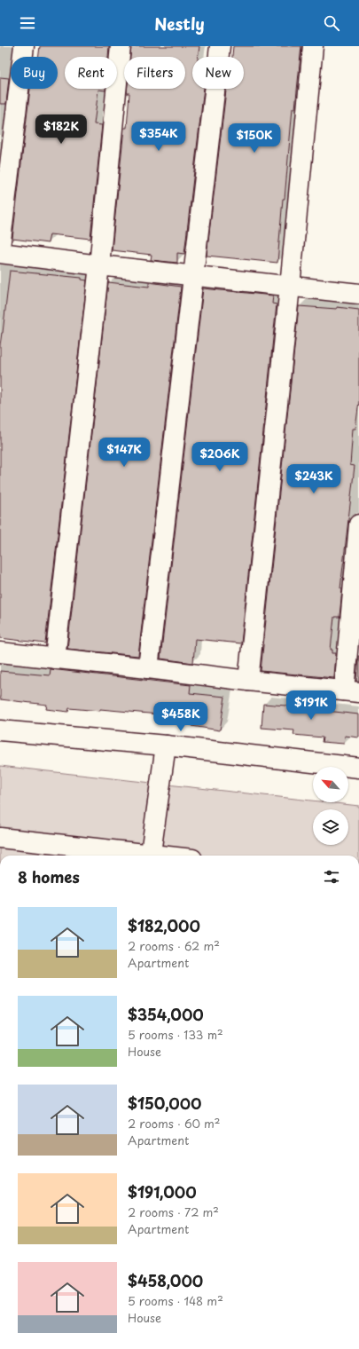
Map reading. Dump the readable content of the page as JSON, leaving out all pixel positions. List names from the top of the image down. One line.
{"north":"top left","page":{"header":"Nestly","chip":["Buy","Rent","Filters","New"],"price":["$182K","$354K","$150K","$147K","$206K","$243K","$191K","$458K"],"heading":"8 homes","list":[{"name":"$182,000","note":"2 rooms · 62 m² · Apartment"},{"name":"$354,000","note":"5 rooms · 133 m² · House"},{"name":"$150,000","note":"2 rooms · 60 m² · Apartment"},{"name":"$191,000","note":"2 rooms · 72 m² · Apartment"},{"name":"$458,000","note":"5 rooms · 148 m² · House"}]}}
